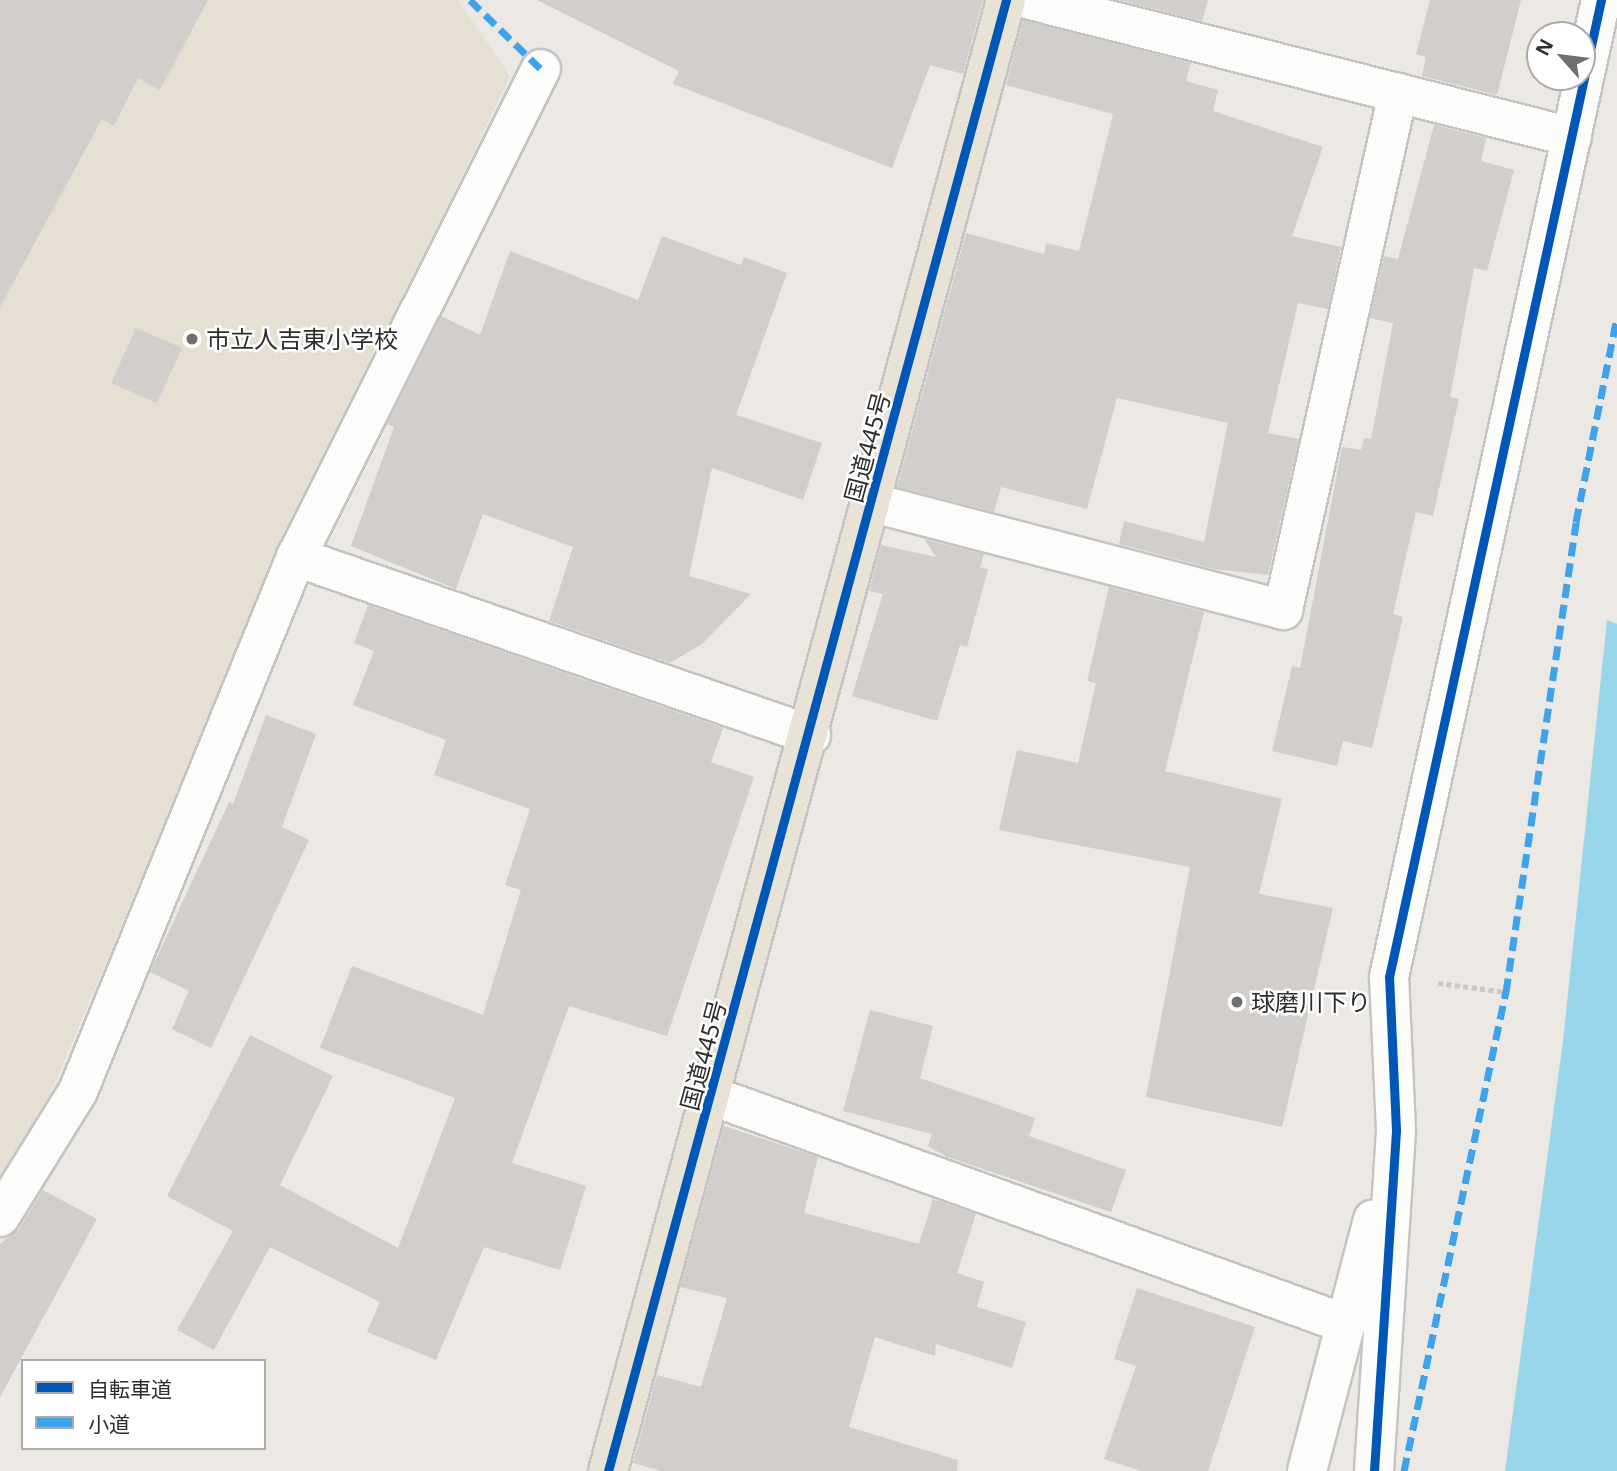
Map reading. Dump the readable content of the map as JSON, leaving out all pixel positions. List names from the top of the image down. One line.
{"streets":{"highway":["国道445号"]},"places":["市立人吉東小学校","球磨川下り"],"legend":["自転車道","小道"],"north":"top left"}
